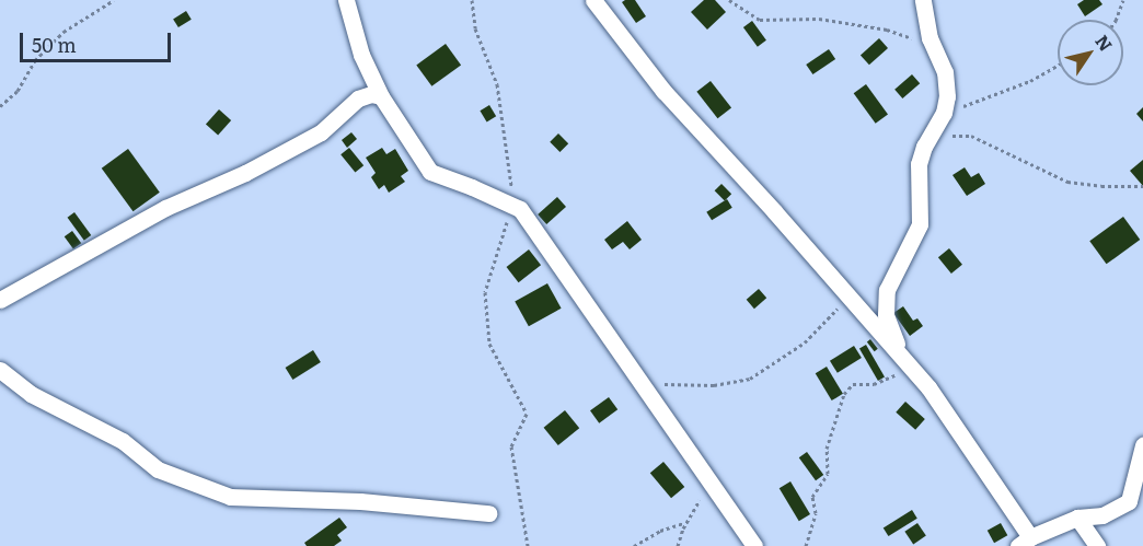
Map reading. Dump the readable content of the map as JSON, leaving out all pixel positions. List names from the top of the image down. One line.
{"scale_bar":"50 m","north":"top right"}
